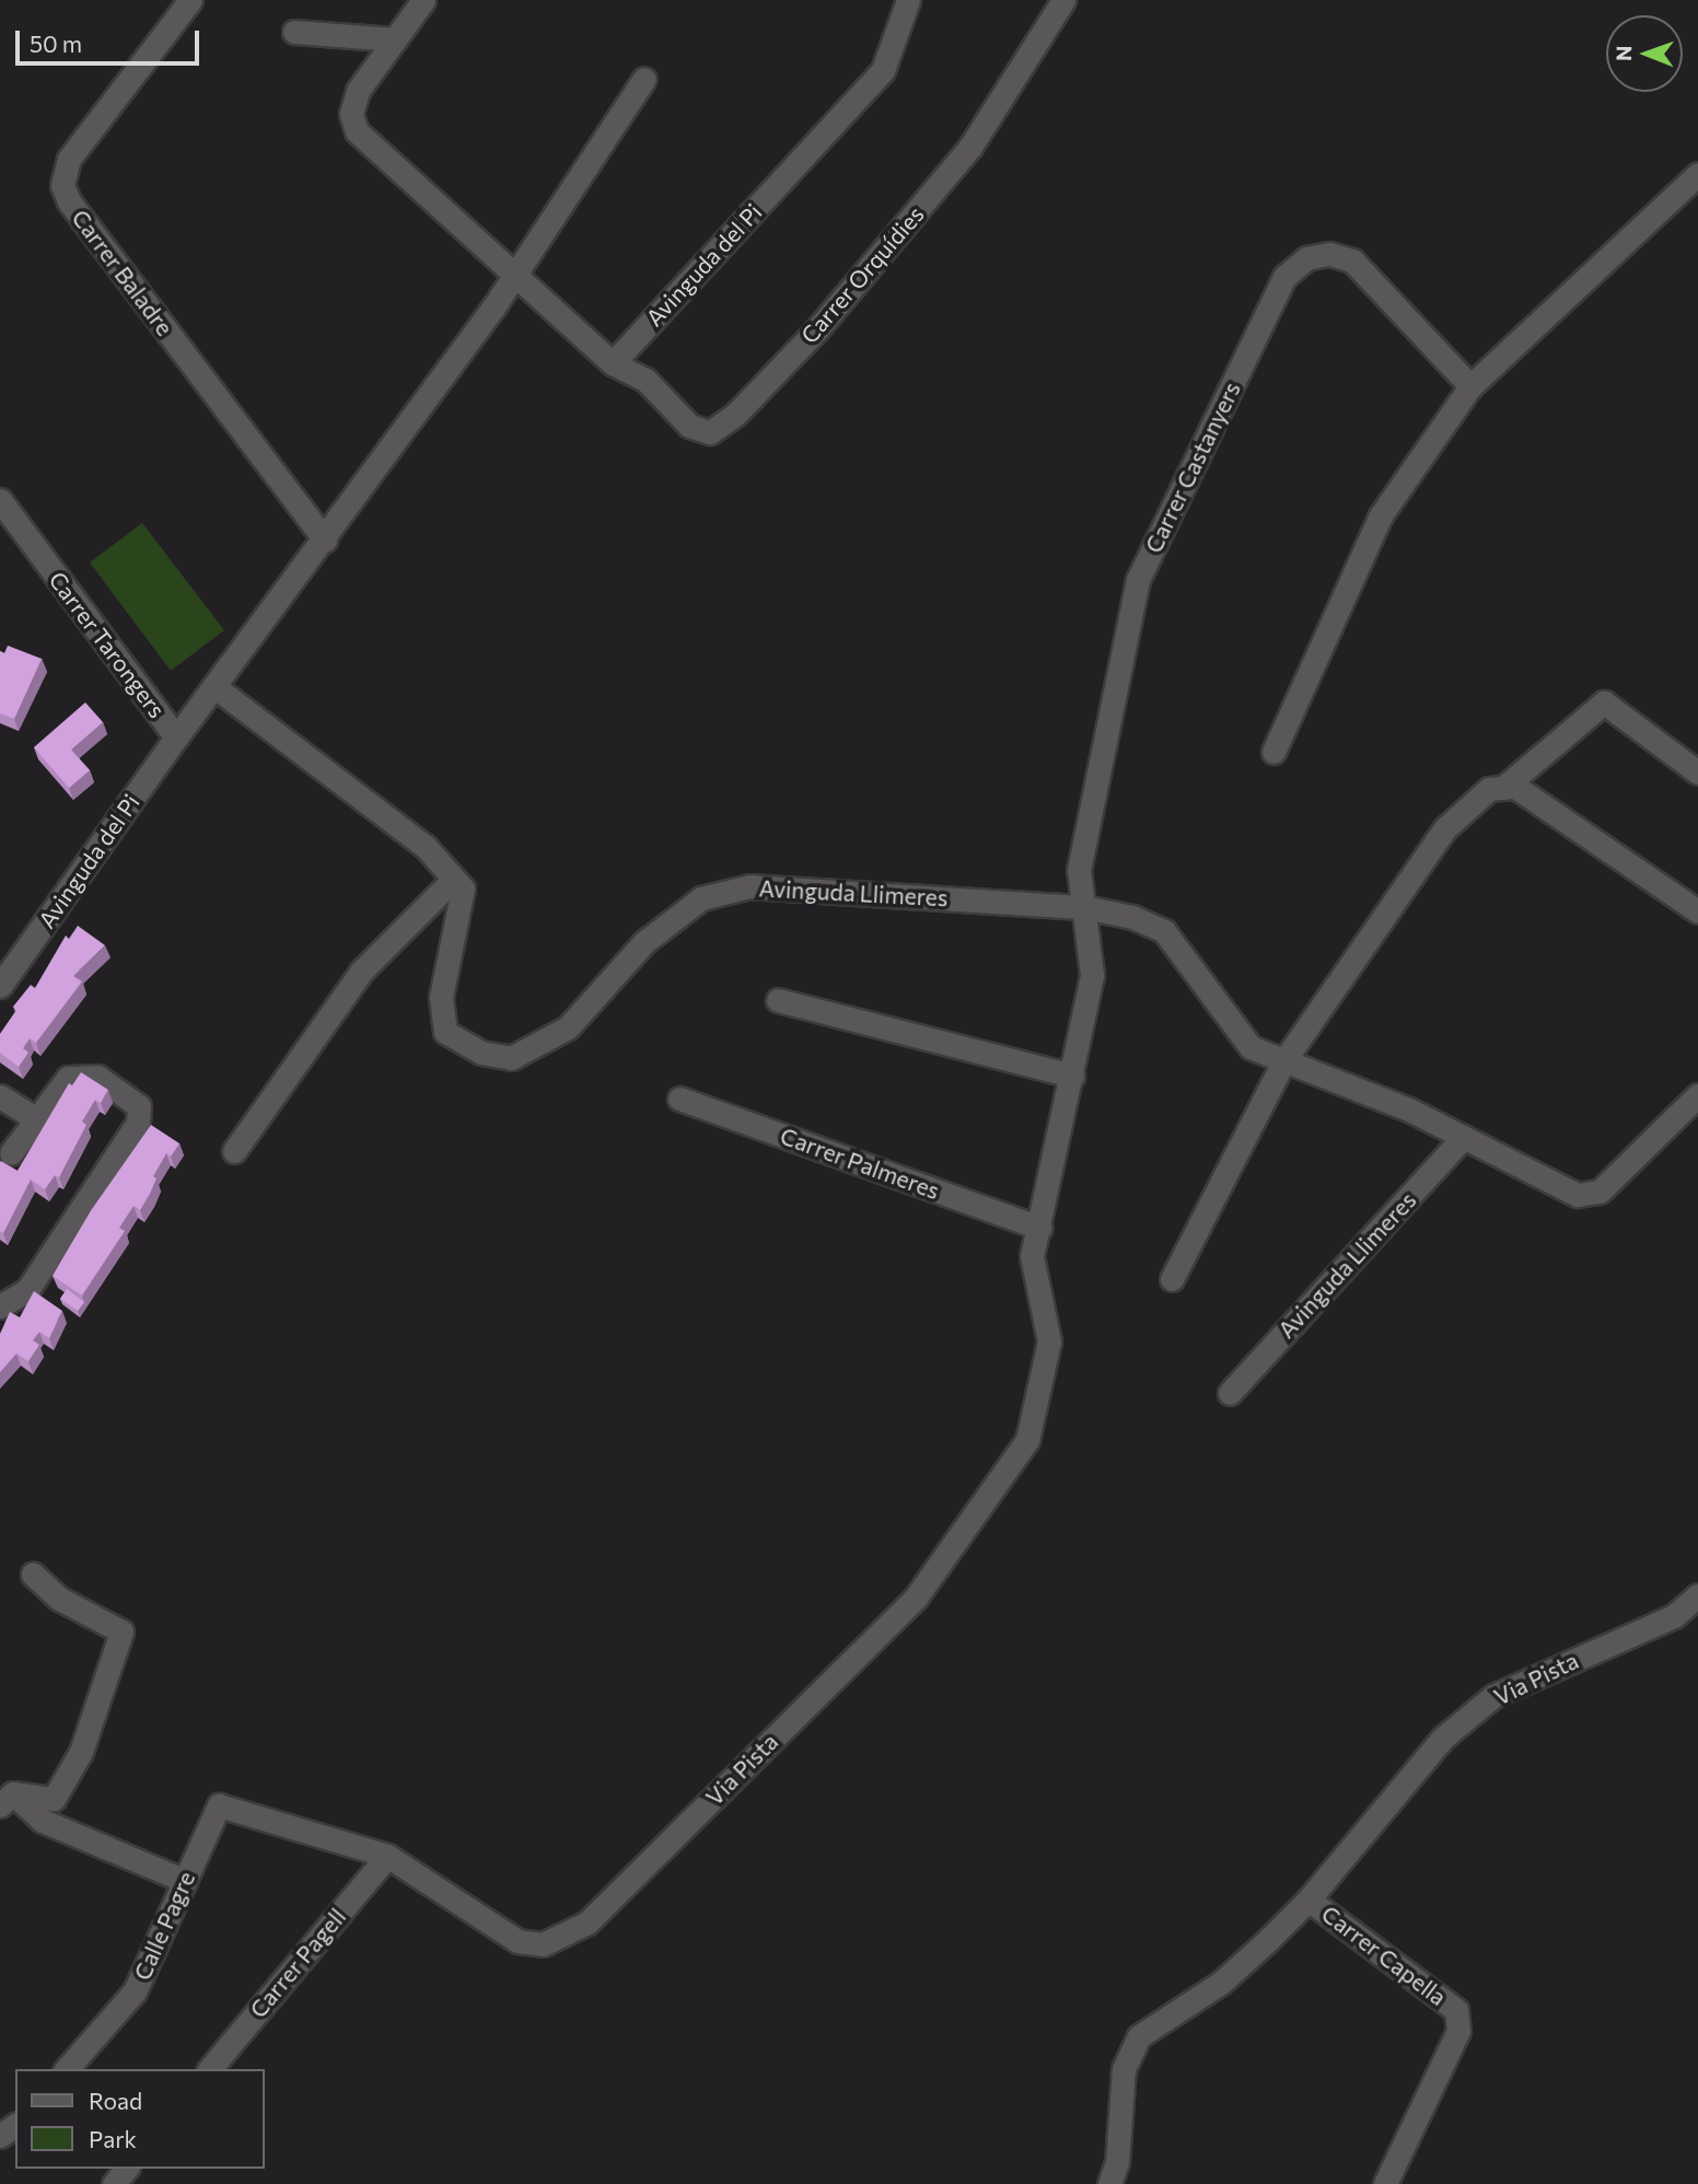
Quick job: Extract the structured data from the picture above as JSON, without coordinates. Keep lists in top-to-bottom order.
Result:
{
  "streets": {
    "street": [
      "Avinguda del Pi",
      "Carrer Baladre",
      "Carrer Orquídies",
      "Carrer Castanyers",
      "Carrer Tarongers",
      "Avinguda Llimeres",
      "Carrer Palmeres",
      "Via Pista",
      "Calle Pagre",
      "Carrer Capella",
      "Carrer Pagell"
    ]
  },
  "crossings": [
    ["Avinguda del Pi", "Carrer Orquídies"],
    ["Avinguda del Pi", "Carrer Tarongers"],
    ["Carrer Castanyers", "Avinguda Llimeres"],
    ["Carrer Palmeres", "Via Pista"],
    ["Via Pista", "Calle Pagre"],
    ["Via Pista", "Carrer Capella"],
    ["Via Pista", "Carrer Pagell"]
  ],
  "legend": ["Road", "Park"],
  "scale_bar": "50 m",
  "north": "left"
}
